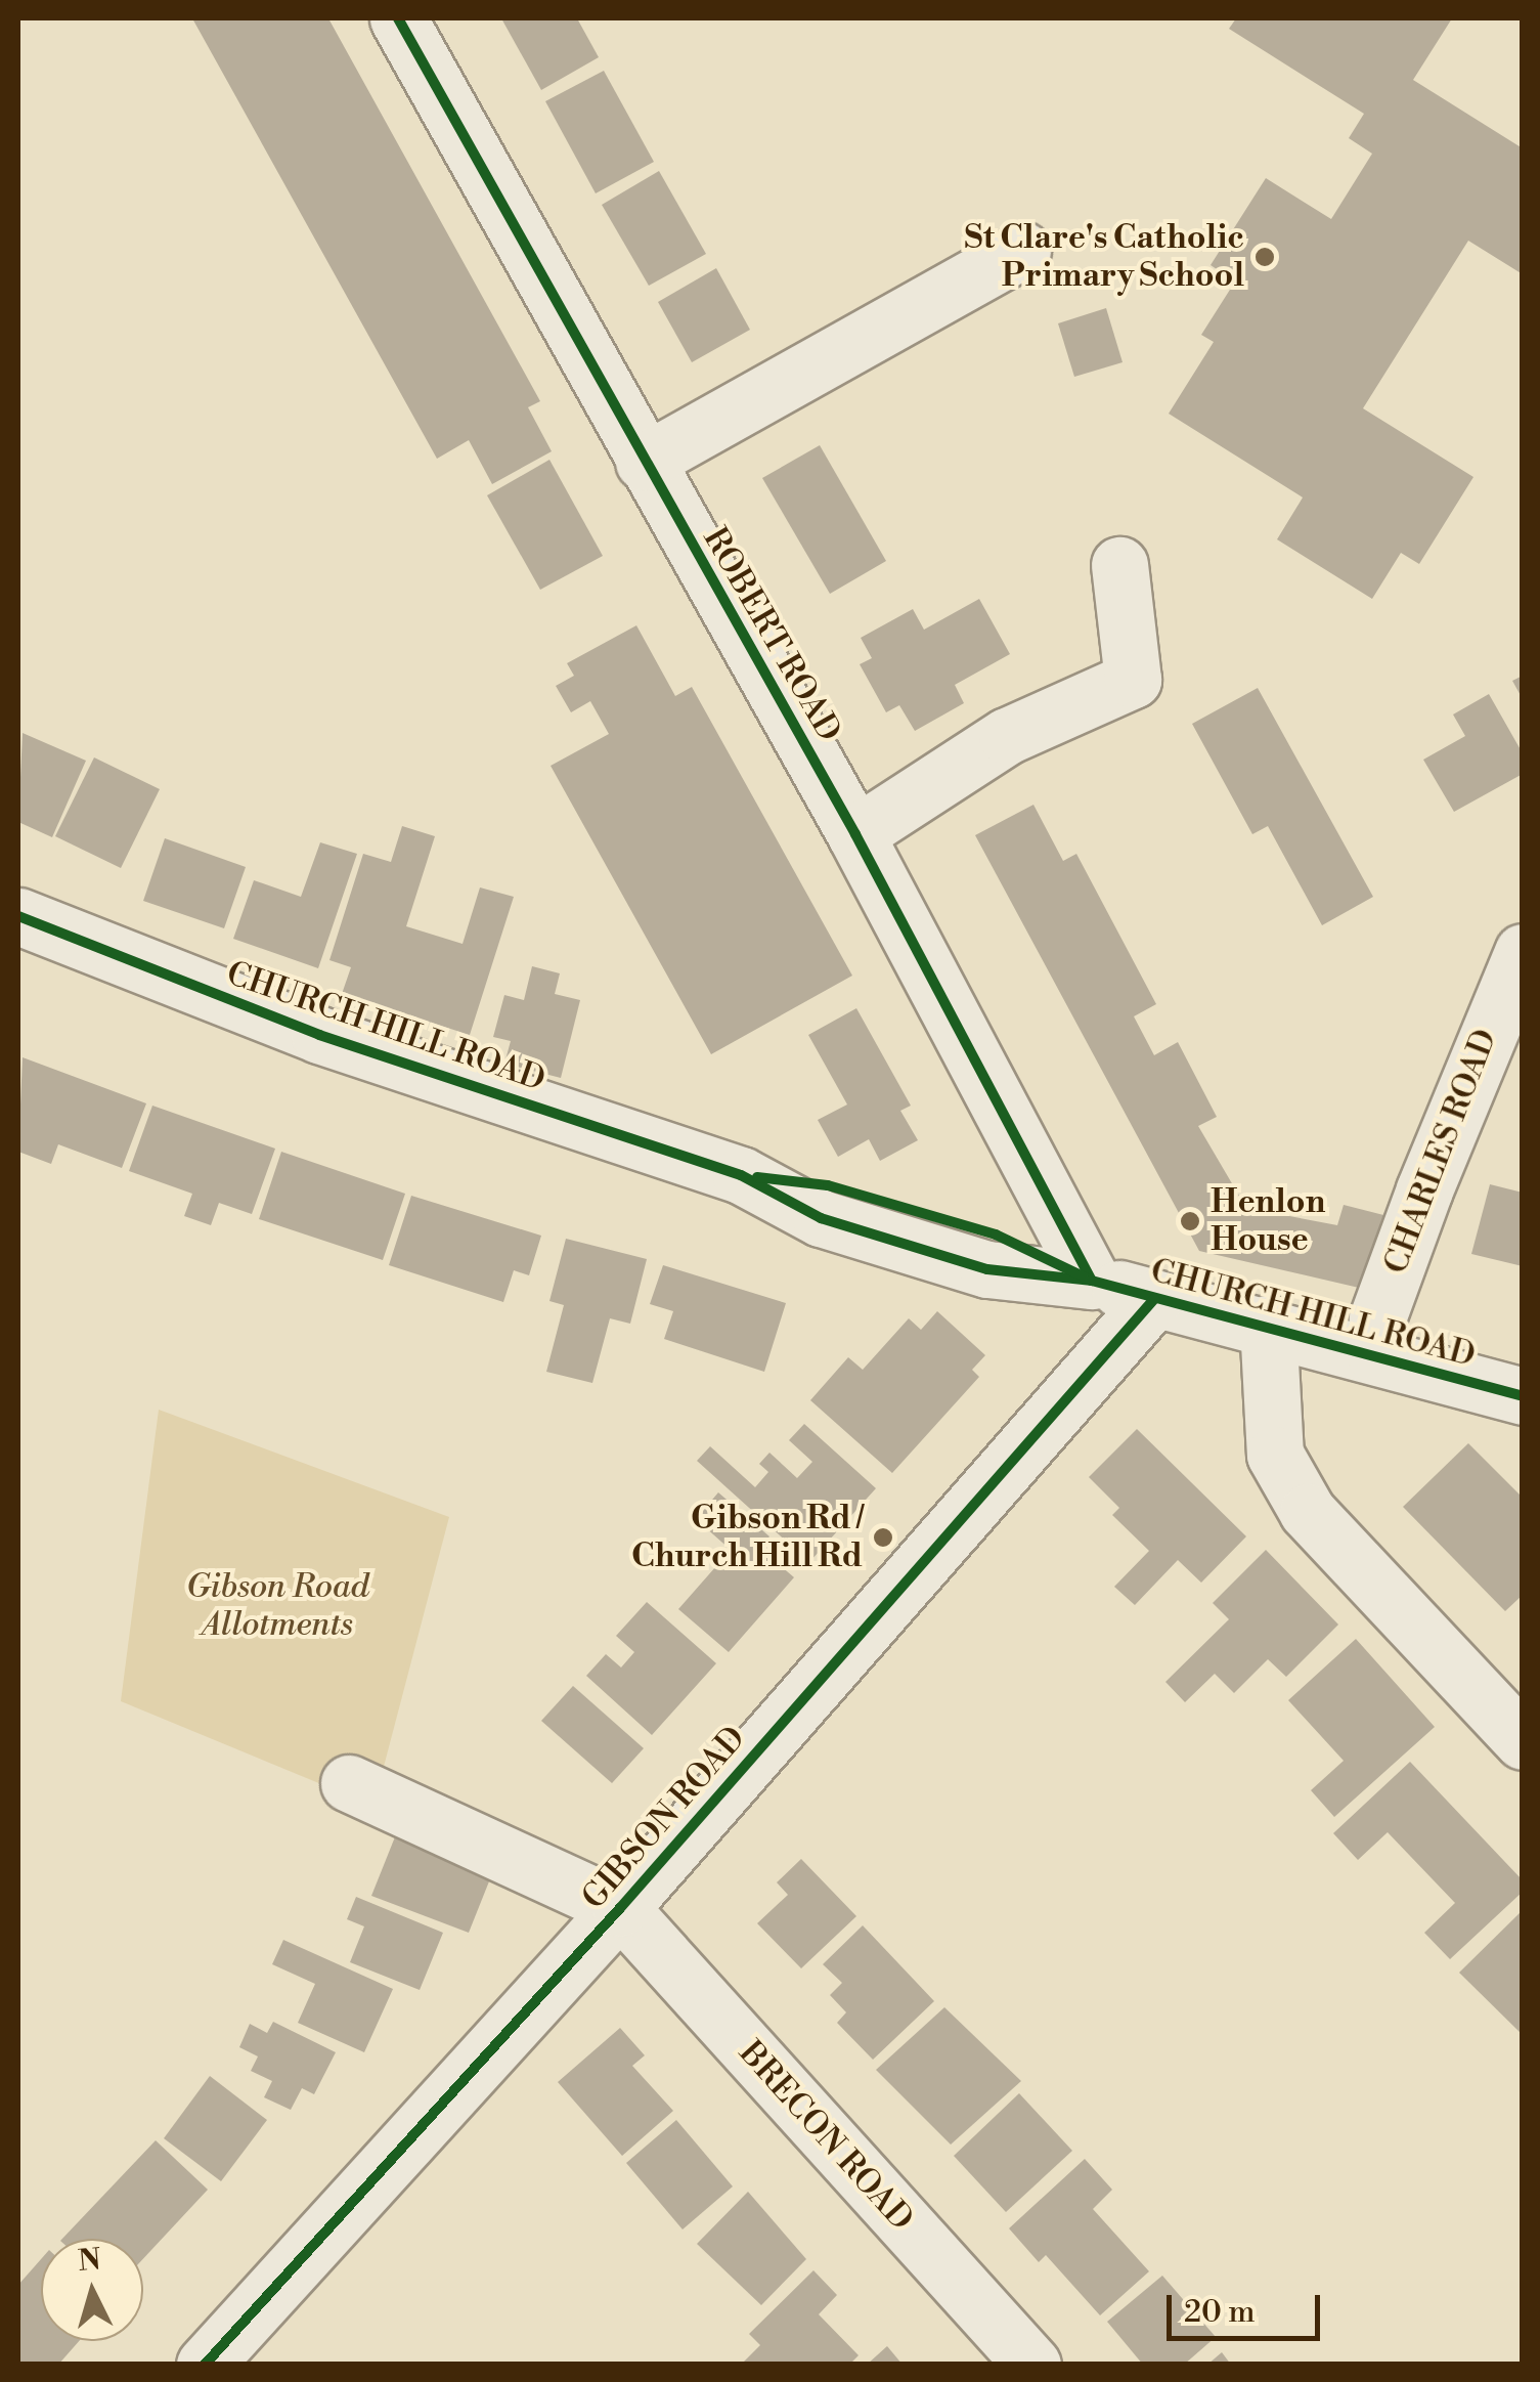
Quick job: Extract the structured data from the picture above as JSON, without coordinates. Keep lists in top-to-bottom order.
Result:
{
  "streets": {
    "street": [
      "ROBERT ROAD",
      "CHURCH HILL ROAD",
      "CHARLES ROAD",
      "GIBSON ROAD",
      "BRECON ROAD"
    ]
  },
  "crossings": [
    ["ROBERT ROAD", "CHURCH HILL ROAD"],
    ["CHURCH HILL ROAD", "CHARLES ROAD"],
    ["CHURCH HILL ROAD", "GIBSON ROAD"],
    ["GIBSON ROAD", "BRECON ROAD"]
  ],
  "parks": ["Gibson Road Allotments"],
  "places": ["St Clare's Catholic Primary School", "Henlon House", "Gibson Rd / Church Hill Rd"],
  "scale_bar": "20 m",
  "north": "top"
}
